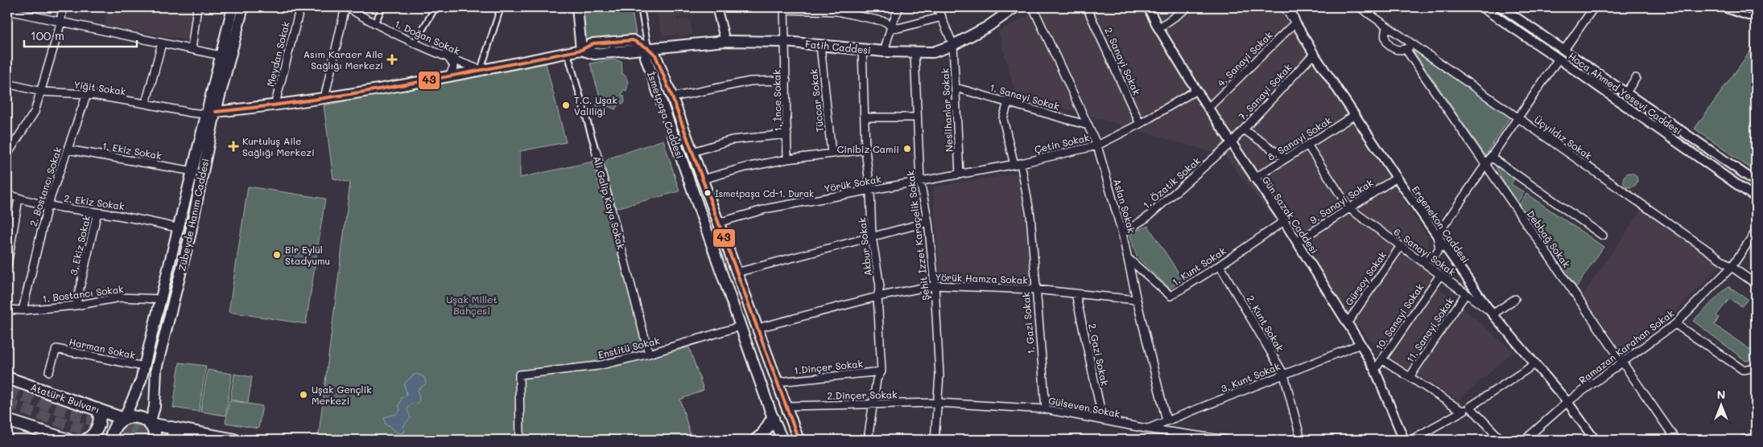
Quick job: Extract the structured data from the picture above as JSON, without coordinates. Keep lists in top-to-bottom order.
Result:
{
  "streets": {
    "highway": ["Atatürk Bulvarı"],
    "main road": ["Fatih Caddesi", "İsmetpaşa Caddesi", "Zübeyde Hanım Caddesi"],
    "street": [
      "1. Doğan Sokak",
      "Meydan Sokak",
      "4. Sanayi Sokak",
      "2. Sanayi Sokak",
      "Yiğit Sokak",
      "7. Sanayi Sokak",
      "Hoca Ahmed Yesevi Caddesi",
      "1. Sanayi Sokak",
      "1. İnce Sokak",
      "Tüccar Sokak",
      "Neslihanlar Sokak",
      "Üçyıldız Sokak",
      "8. Sanayi Sokak",
      "Çetin Sokak",
      "1. Ekiz Sokak",
      "1. Özatik Sokak",
      "Yörük Sokak",
      "2. Bostancı Sokak",
      "9. Sanayi Sokak",
      "2. Ekiz Sokak",
      "Ali Galip Kaya Sokak",
      "Aslan Sokak",
      "Gün Sazak Caddesi",
      "Ergenekon Caddesi",
      "Şehit İzzet Karaçelik Sokak",
      "Debbağ Sokak",
      "3. Ekiz Sokak",
      "Akbur Sokak",
      "6. Sanayi Sokak",
      "1. Kunt Sokak",
      "Yörük Hamza Sokak",
      "Gürsoy Sokak",
      "1. Bostancı Sokak",
      "10. Sanayi Sokak",
      "1. Gazi Sokak",
      "2. Kunt Sokak",
      "11. Sanayi Sokak",
      "Ramazan Karahan Sokak",
      "Enstitü Sokak",
      "Harman Sokak",
      "2. Gazi Sokak",
      "1.Dinçer Sokak",
      "3. Kunt Sokak",
      "2.Dinçer Sokak",
      "Gülseven Sokak"
    ]
  },
  "crossings": [
    ["Fatih Caddesi", "1. İnce Sokak"],
    ["Fatih Caddesi", "Tüccar Sokak"],
    ["Fatih Caddesi", "Neslihanlar Sokak"],
    ["Fatih Caddesi", "İsmetpaşa Caddesi"],
    ["Fatih Caddesi", "Şehit İzzet Karaçelik Sokak"],
    ["Fatih Caddesi", "Akbur Sokak"],
    ["4. Sanayi Sokak", "Gün Sazak Caddesi"],
    ["4. Sanayi Sokak", "Ergenekon Caddesi"],
    ["2. Sanayi Sokak", "Çetin Sokak"],
    ["Yiğit Sokak", "2. Bostancı Sokak"],
    ["Yiğit Sokak", "Zübeyde Hanım Caddesi"],
    ["7. Sanayi Sokak", "1. Özatik Sokak"],
    ["7. Sanayi Sokak", "Gün Sazak Caddesi"],
    ["7. Sanayi Sokak", "Ergenekon Caddesi"],
    ["1. Sanayi Sokak", "Neslihanlar Sokak"],
    ["1. Sanayi Sokak", "Aslan Sokak"],
    ["1. Sanayi Sokak", "1. Gazi Sokak"],
    ["Neslihanlar Sokak", "Çetin Sokak"],
    ["İsmetpaşa Caddesi", "Yörük Sokak"],
    ["İsmetpaşa Caddesi", "Yörük Hamza Sokak"],
    ["İsmetpaşa Caddesi", "Enstitü Sokak"],
    ["İsmetpaşa Caddesi", "1.Dinçer Sokak"],
    ["İsmetpaşa Caddesi", "2.Dinçer Sokak"],
    ["Üçyıldız Sokak", "Ramazan Karahan Sokak"],
    ["8. Sanayi Sokak", "Gün Sazak Caddesi"],
    ["8. Sanayi Sokak", "Ergenekon Caddesi"],
    ["Çetin Sokak", "Yörük Sokak"],
    ["Çetin Sokak", "Aslan Sokak"],
    ["Çetin Sokak", "Gün Sazak Caddesi"],
    ["Çetin Sokak", "Şehit İzzet Karaçelik Sokak"],
    ["Çetin Sokak", "1. Gazi Sokak"],
    ["1. Ekiz Sokak", "2. Bostancı Sokak"],
    ["1. Ekiz Sokak", "Zübeyde Hanım Caddesi"],
    ["1. Özatik Sokak", "Aslan Sokak"],
    ["1. Özatik Sokak", "Gün Sazak Caddesi"],
    ["Yörük Sokak", "Şehit İzzet Karaçelik Sokak"],
    ["Yörük Sokak", "Akbur Sokak"],
    ["2. Bostancı Sokak", "2. Ekiz Sokak"],
    ["2. Bostancı Sokak", "1. Bostancı Sokak"],
    ["9. Sanayi Sokak", "Gün Sazak Caddesi"],
    ["9. Sanayi Sokak", "Ergenekon Caddesi"],
    ["9. Sanayi Sokak", "6. Sanayi Sokak"],
    ["2. Ekiz Sokak", "Zübeyde Hanım Caddesi"],
    ["2. Ekiz Sokak", "3. Ekiz Sokak"],
    ["Ali Galip Kaya Sokak", "Enstitü Sokak"],
    ["Aslan Sokak", "1. Kunt Sokak"],
    ["Aslan Sokak", "Yörük Hamza Sokak"],
    ["Aslan Sokak", "3. Kunt Sokak"],
    ["Zübeyde Hanım Caddesi", "1. Bostancı Sokak"],
    ["Zübeyde Hanım Caddesi", "Harman Sokak"],
    ["Zübeyde Hanım Caddesi", "Atatürk Bulvarı"],
    ["Gün Sazak Caddesi", "1. Kunt Sokak"],
    ["Gün Sazak Caddesi", "Gürsoy Sokak"],
    ["Gün Sazak Caddesi", "10. Sanayi Sokak"],
    ["Gün Sazak Caddesi", "3. Kunt Sokak"],
    ["Ergenekon Caddesi", "6. Sanayi Sokak"],
    ["Ergenekon Caddesi", "Ramazan Karahan Sokak"],
    ["Şehit İzzet Karaçelik Sokak", "Yörük Hamza Sokak"],
    ["Şehit İzzet Karaçelik Sokak", "2.Dinçer Sokak"],
    ["Şehit İzzet Karaçelik Sokak", "Gülseven Sokak"],
    ["Debbağ Sokak", "Ramazan Karahan Sokak"],
    ["3. Ekiz Sokak", "1. Bostancı Sokak"],
    ["Akbur Sokak", "Yörük Hamza Sokak"],
    ["Akbur Sokak", "1.Dinçer Sokak"],
    ["Akbur Sokak", "2.Dinçer Sokak"],
    ["6. Sanayi Sokak", "Gürsoy Sokak"],
    ["6. Sanayi Sokak", "10. Sanayi Sokak"],
    ["6. Sanayi Sokak", "11. Sanayi Sokak"],
    ["1. Kunt Sokak", "2. Kunt Sokak"],
    ["Yörük Hamza Sokak", "1. Gazi Sokak"],
    ["Yörük Hamza Sokak", "2. Gazi Sokak"],
    ["1. Gazi Sokak", "Gülseven Sokak"],
    ["2. Kunt Sokak", "3. Kunt Sokak"],
    ["2. Gazi Sokak", "Gülseven Sokak"],
    ["3. Kunt Sokak", "Gülseven Sokak"],
    ["2.Dinçer Sokak", "Gülseven Sokak"]
  ],
  "parks": ["Uşak Millet Bahçesi"],
  "places": {
    "health": ["Asım Karaer Aile Sağlığı Merkezi", "Kurtuluş Aile Sağlığı Merkezi"],
    "other": [
      "T.C. Uşak Valiliği",
      "Cinibiz Camii",
      "İsmetpaşa Cd-1. Durak",
      "Bir Eylül Stadyumu",
      "Uşak Gençlik Merkezi"
    ]
  },
  "lines": ["transit line 43"],
  "scale_bar": "100 m",
  "north": "top"
}
